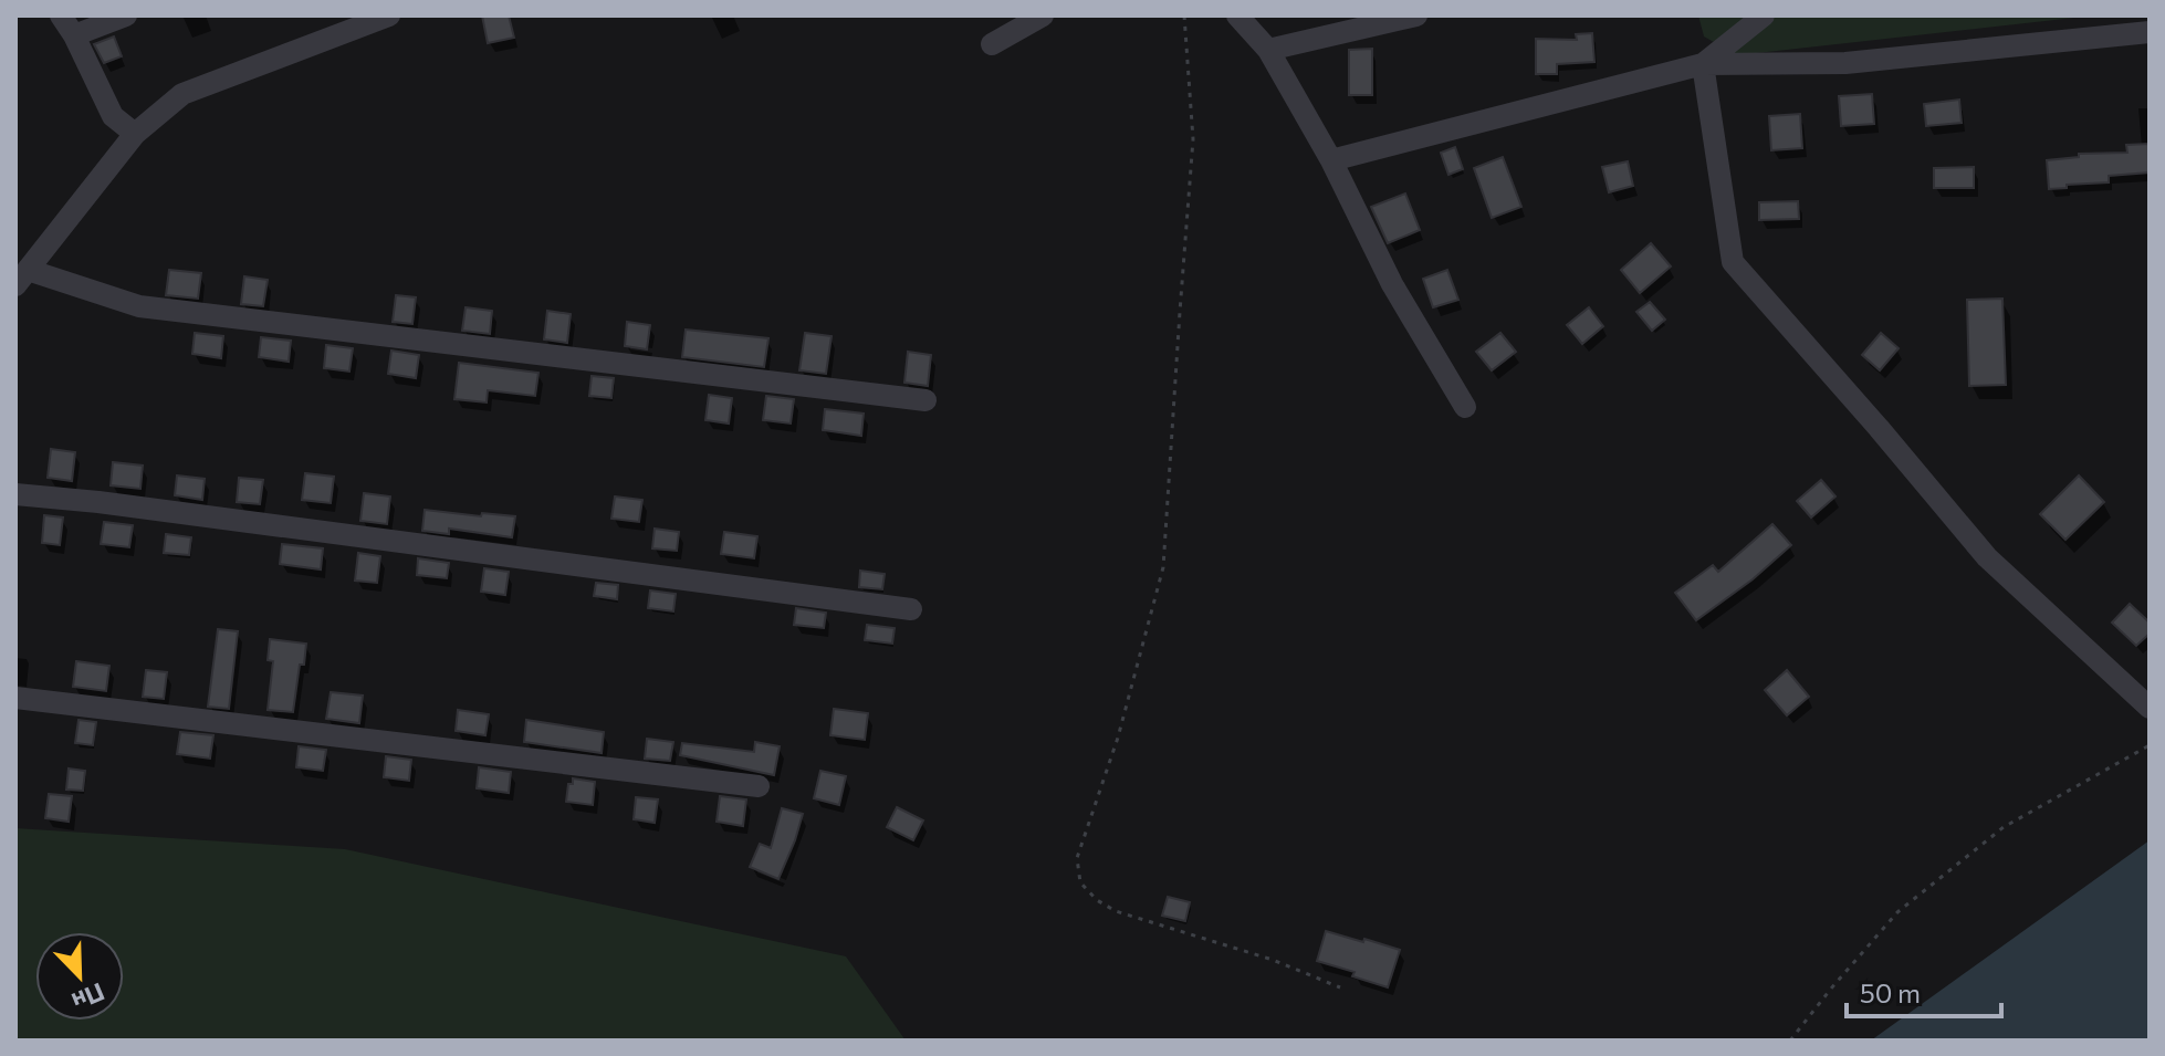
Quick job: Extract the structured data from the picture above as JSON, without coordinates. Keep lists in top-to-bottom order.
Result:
{
  "scale_bar": "50 m",
  "north": "bottom right"
}
